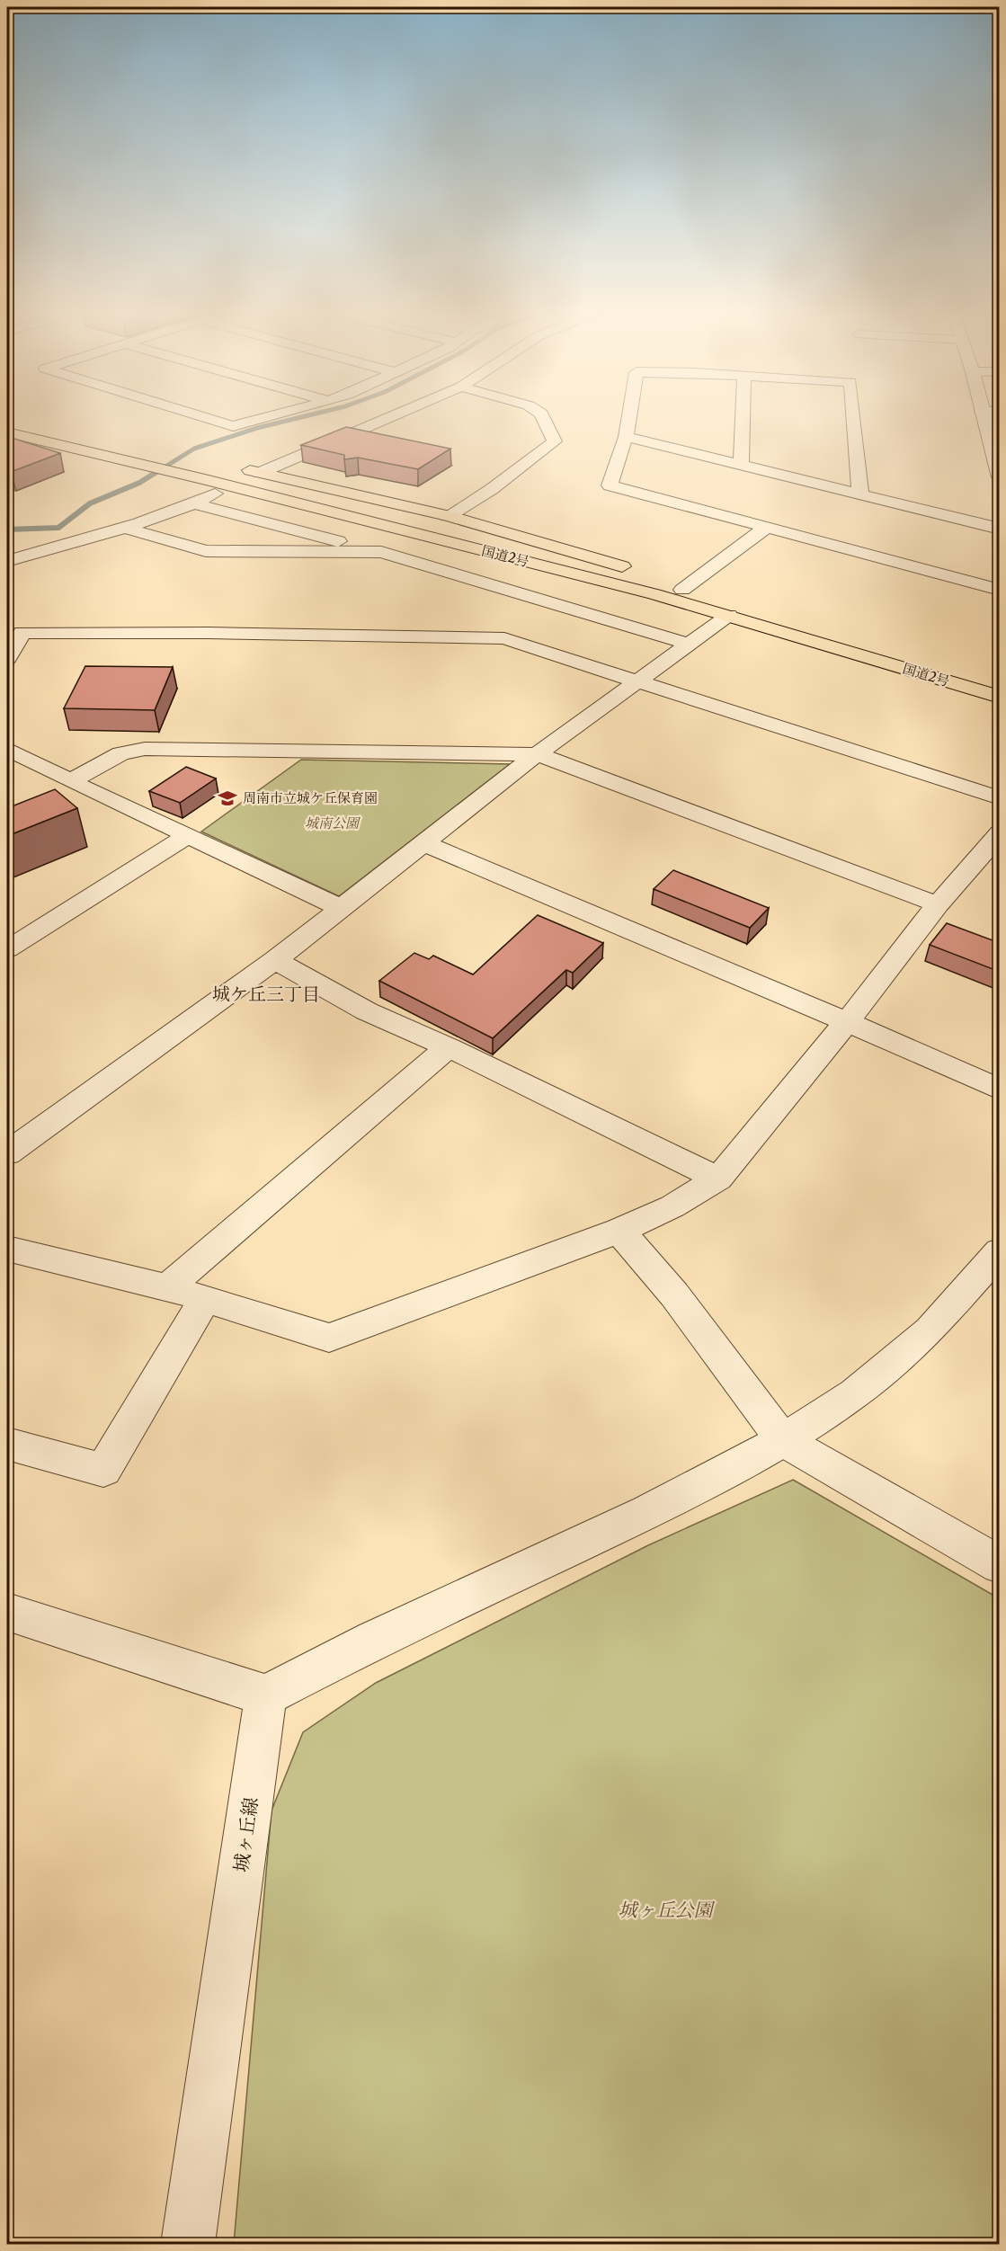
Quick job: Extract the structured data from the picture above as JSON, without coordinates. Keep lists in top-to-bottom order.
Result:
{
  "streets": {
    "highway": ["国道2号"],
    "street": ["城ヶ丘線"]
  },
  "districts": ["城ケ丘三丁目"],
  "parks": ["城南公園", "城ヶ丘公園"],
  "places": {
    "school or university": ["周南市立城ケ丘保育園"]
  }
}
